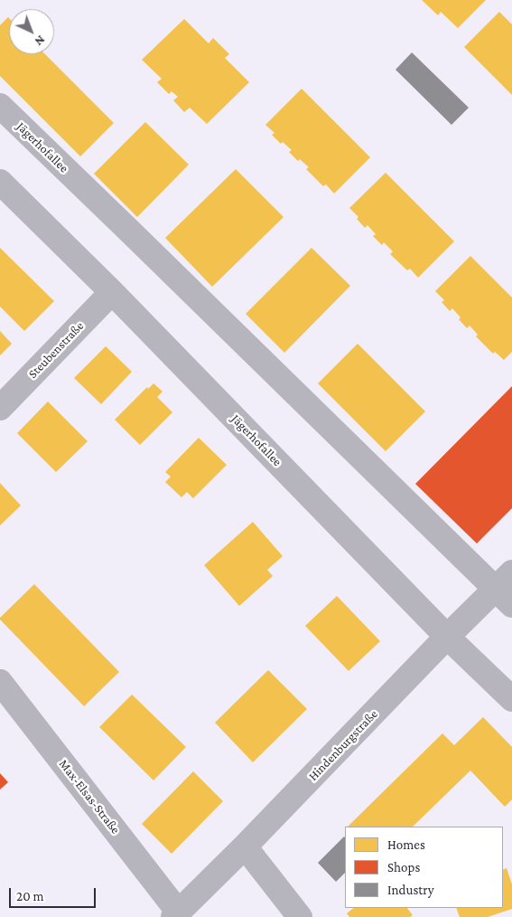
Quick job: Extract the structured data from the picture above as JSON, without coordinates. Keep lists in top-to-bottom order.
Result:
{
  "streets": {
    "street": [
      "Jägerhofallee",
      "Steubenstraße",
      "Hindenburgstraße",
      "Max-Elsas-Straße"
    ]
  },
  "crossings": [
    ["Jägerhofallee", "Steubenstraße"],
    ["Jägerhofallee", "Hindenburgstraße"],
    ["Hindenburgstraße", "Max-Elsas-Straße"]
  ],
  "legend": ["Homes", "Shops", "Industry"],
  "scale_bar": "20 m",
  "north": "bottom right"
}
